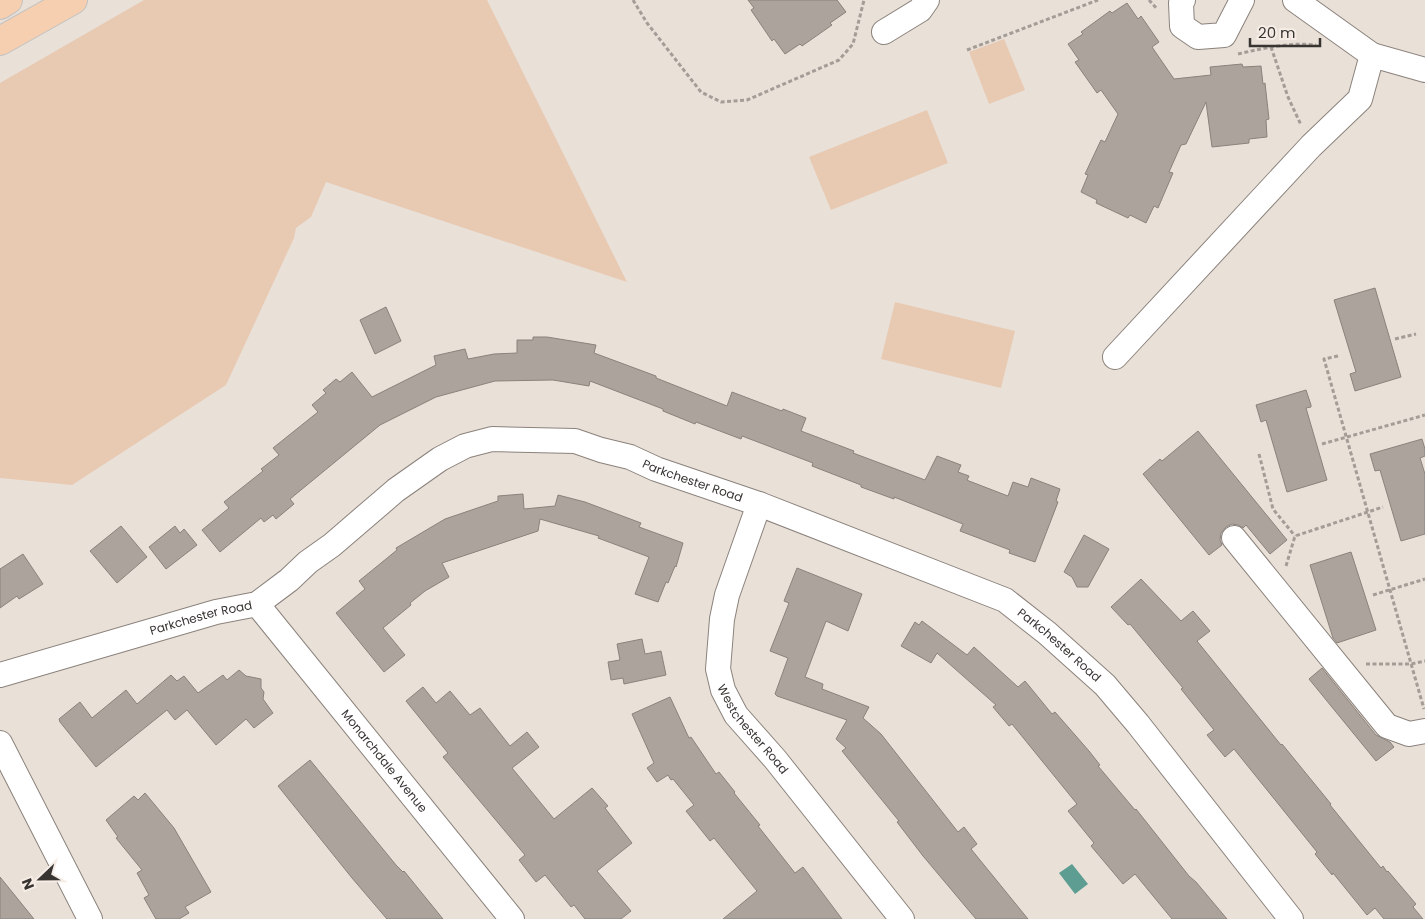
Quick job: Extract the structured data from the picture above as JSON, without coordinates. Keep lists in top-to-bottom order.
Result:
{
  "streets": {
    "street": ["Parkchester Road", "Westchester Road", "Monarchdale Avenue"]
  },
  "crossings": [
    ["Parkchester Road", "Westchester Road"],
    ["Parkchester Road", "Monarchdale Avenue"]
  ],
  "scale_bar": "20 m",
  "north": "left"
}
